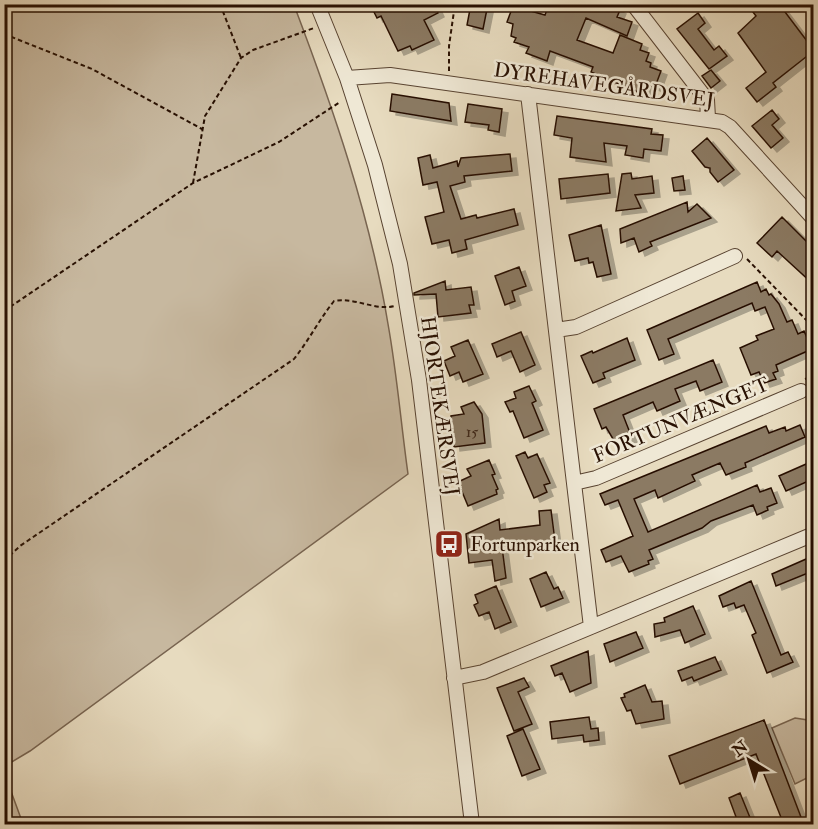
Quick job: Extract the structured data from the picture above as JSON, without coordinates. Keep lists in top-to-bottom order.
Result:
{
  "streets": {
    "street": ["DYREHAVEGÅRDSVEJ", "HJORTEKÆRSVEJ", "FORTUNVÆNGET"]
  },
  "crossings": [
    ["DYREHAVEGÅRDSVEJ", "HJORTEKÆRSVEJ"],
    ["DYREHAVEGÅRDSVEJ", "FORTUNVÆNGET"]
  ],
  "places": {
    "bus stop": ["Fortunparken"]
  },
  "house_numbers": ["15"],
  "north": "top left"
}
